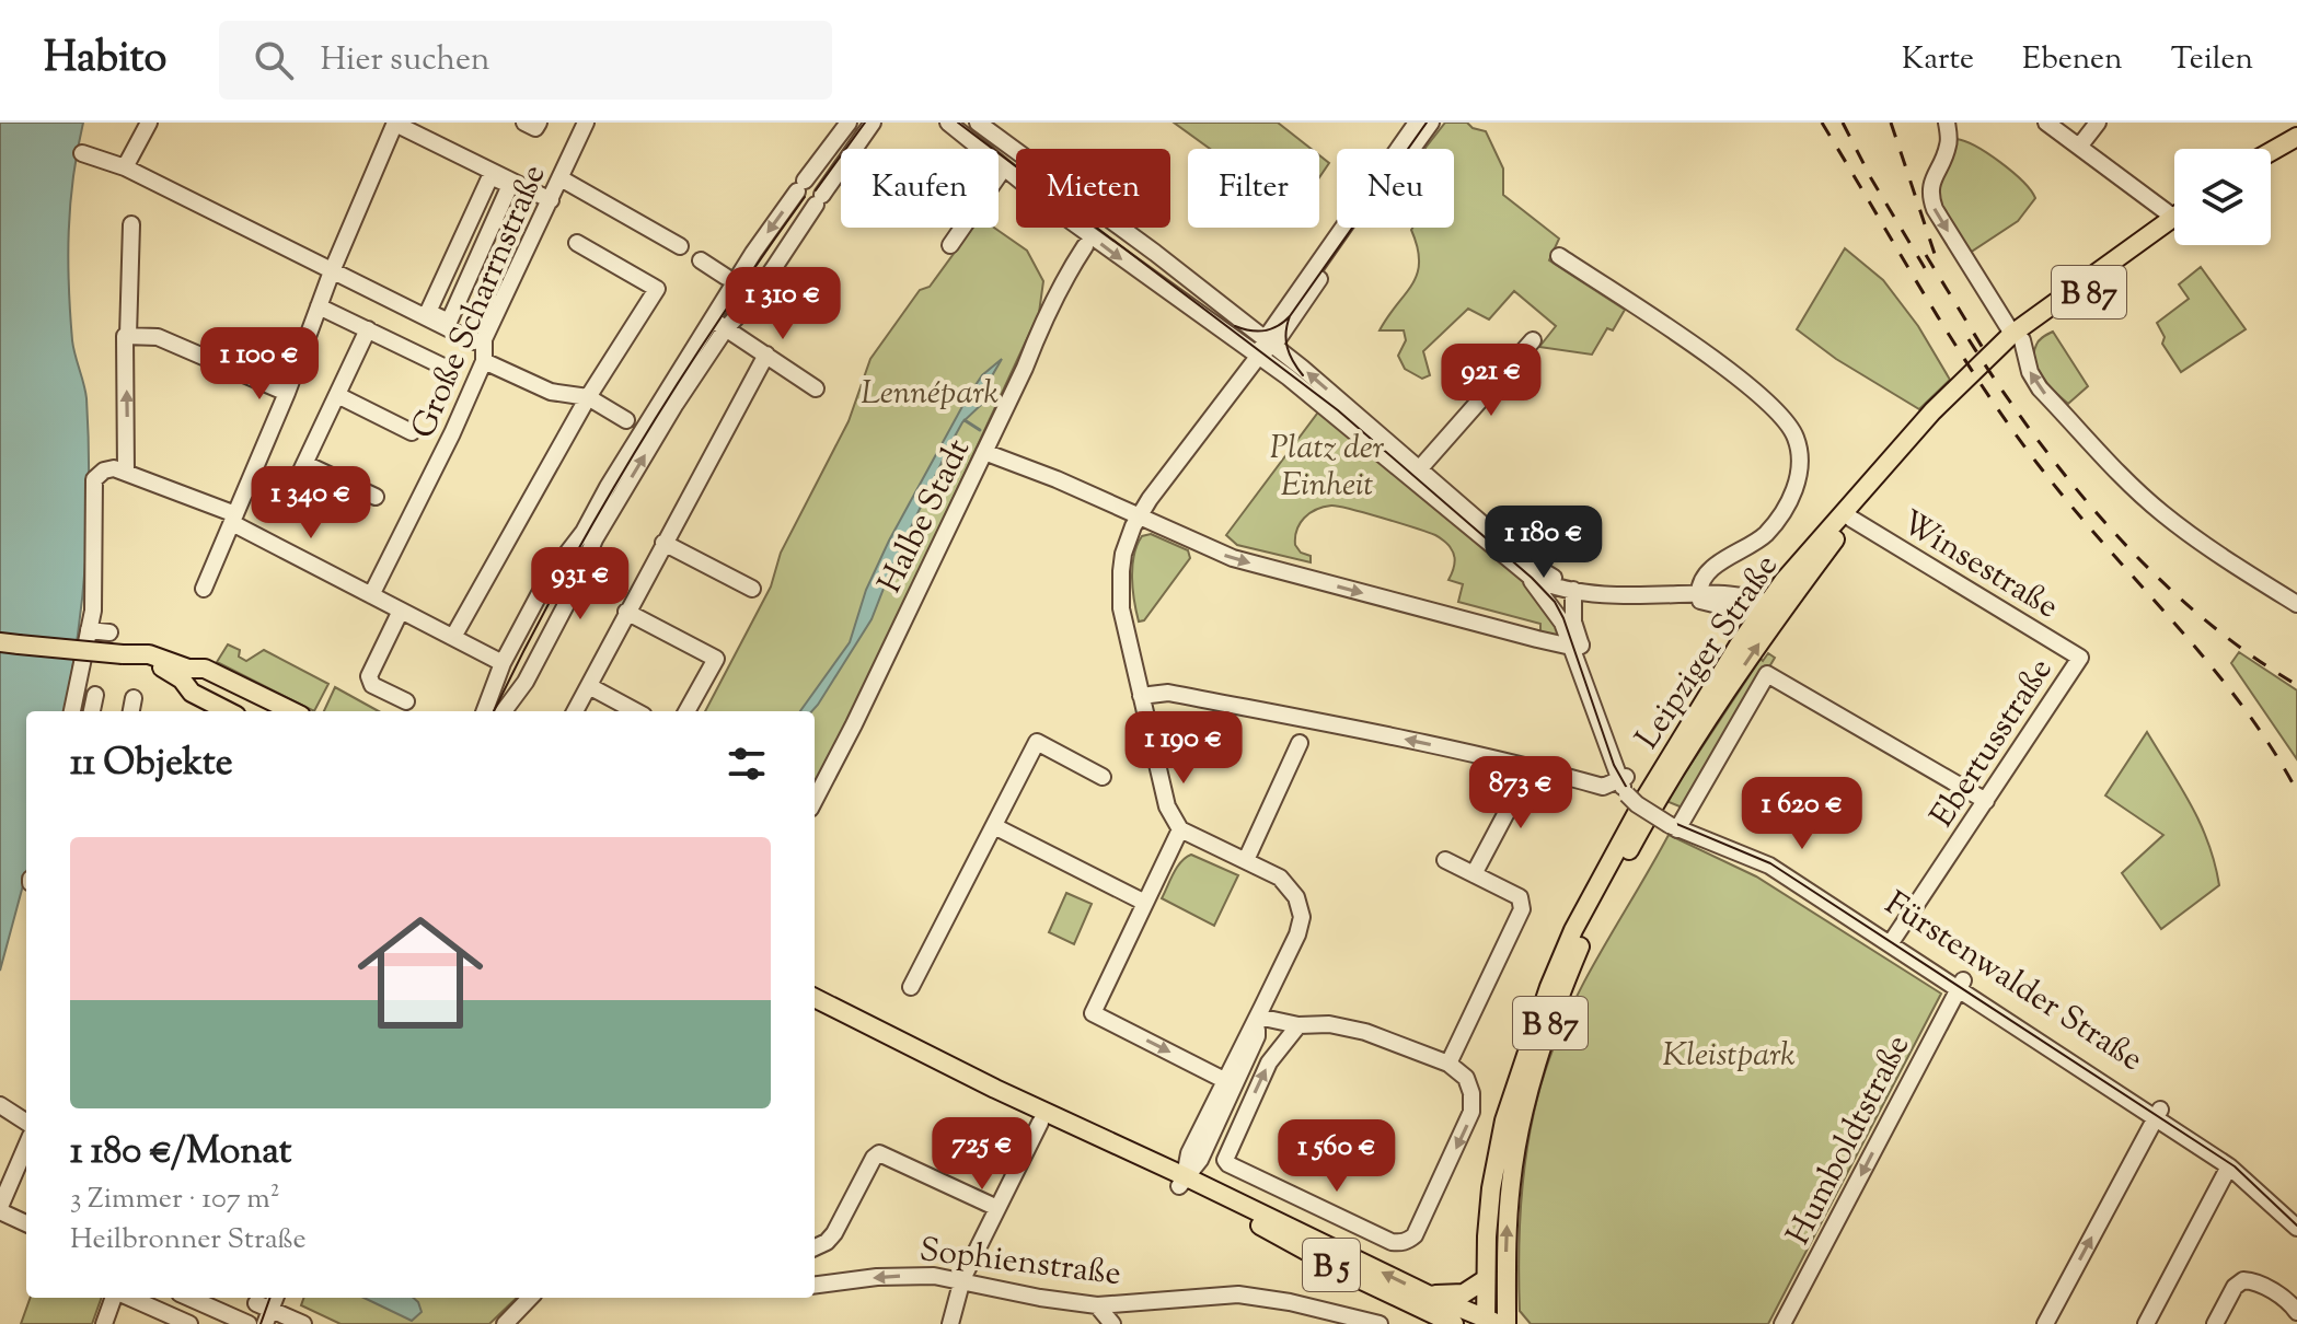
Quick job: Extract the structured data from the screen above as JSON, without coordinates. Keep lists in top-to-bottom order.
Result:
{
  "streets": {
    "main road": ["B 87", "Leipziger Straße", "B 5"],
    "street": [
      "Große Scharrnstraße",
      "Halbe Stadt",
      "Winsestraße",
      "Ebertusstraße",
      "Fürstenwalder Straße",
      "Humboldtstraße",
      "Sophienstraße"
    ]
  },
  "crossings": [
    ["Winsestraße", "Leipziger Straße"],
    ["Winsestraße", "Ebertusstraße"],
    ["Leipziger Straße", "B 5"],
    ["Ebertusstraße", "Fürstenwalder Straße"],
    ["Fürstenwalder Straße", "Humboldtstraße"]
  ],
  "one_way": ["Humboldtstraße"],
  "parks": ["Lennépark", "Platz der Einheit", "Kleistpark"],
  "page": {
    "header": "Habito",
    "search": "Hier suchen",
    "nav": ["Karte", "Ebenen", "Teilen"],
    "chip": [
      "Kaufen",
      "Mieten",
      "Filter",
      "Neu"
    ],
    "price": [
      "1 310 €",
      "1 100 €",
      "921 €",
      "1 340 €",
      "1 180 €",
      "931 €",
      "1 190 €",
      "873 €",
      "1 620 €",
      "725 €",
      "1 560 €"
    ],
    "heading": "11 Objekte",
    "list": [
      {
        "name": "1 180 €/Monat",
        "note": "3 Zimmer · 107 m² · Heilbronner Straße"
      }
    ]
  }
}
